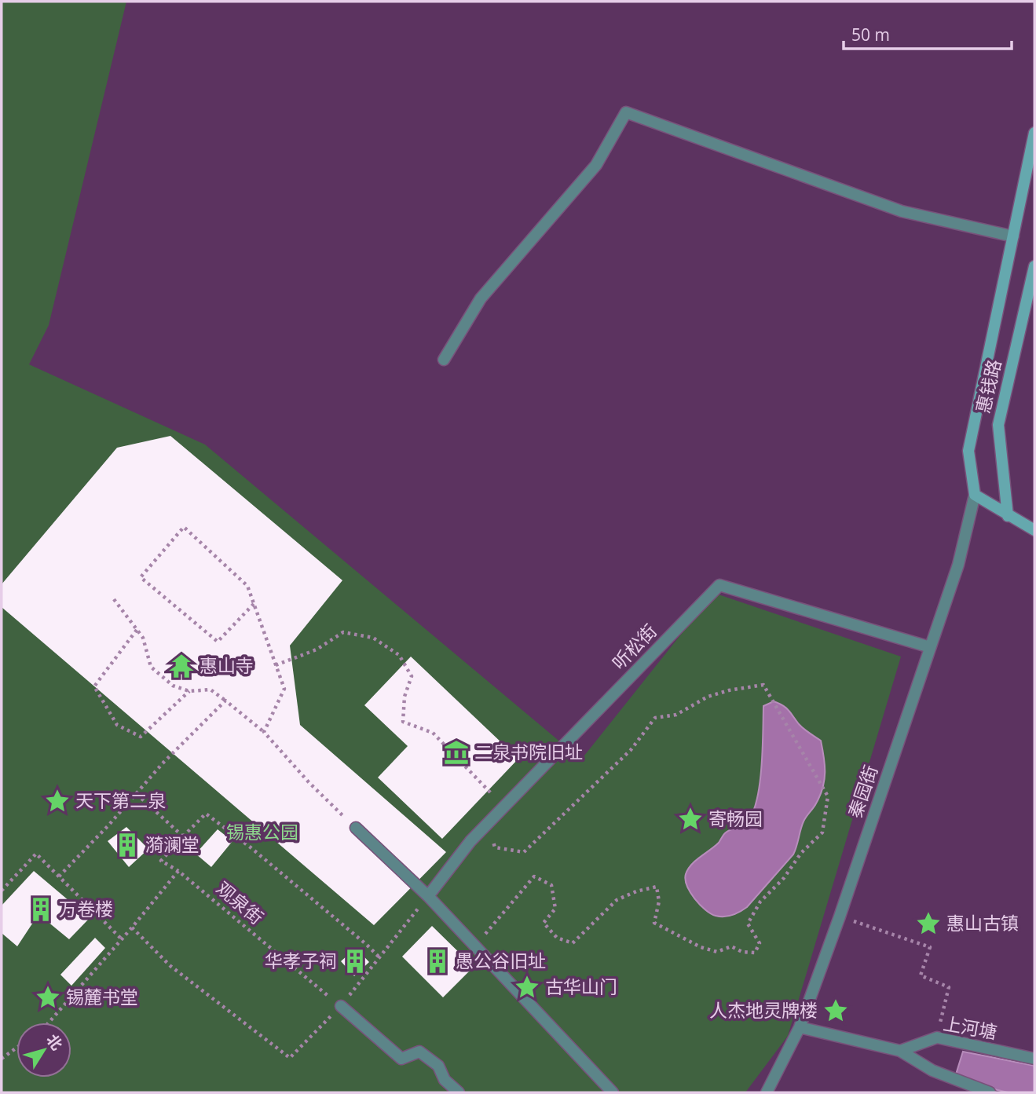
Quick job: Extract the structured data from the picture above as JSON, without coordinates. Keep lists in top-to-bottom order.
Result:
{
  "streets": {
    "main road": ["惠钱路"],
    "street": ["听松街", "秦园街", "上河塘"],
    "path": ["观泉街"]
  },
  "crossings": [
    ["听松街", "秦园街"]
  ],
  "parks": ["锡惠公园"],
  "places": {
    "temple": ["惠山寺"],
    "museum": ["二泉书院旧址"],
    "place": [
      "天下第二泉",
      "寄畅园",
      "惠山古镇",
      "古华山门",
      "锡麓书堂",
      "人杰地灵牌楼"
    ],
    "building": [
      "漪澜堂",
      "万卷楼",
      "华孝子祠",
      "愚公谷旧址"
    ]
  },
  "scale_bar": "50 m",
  "north": "top right"
}
